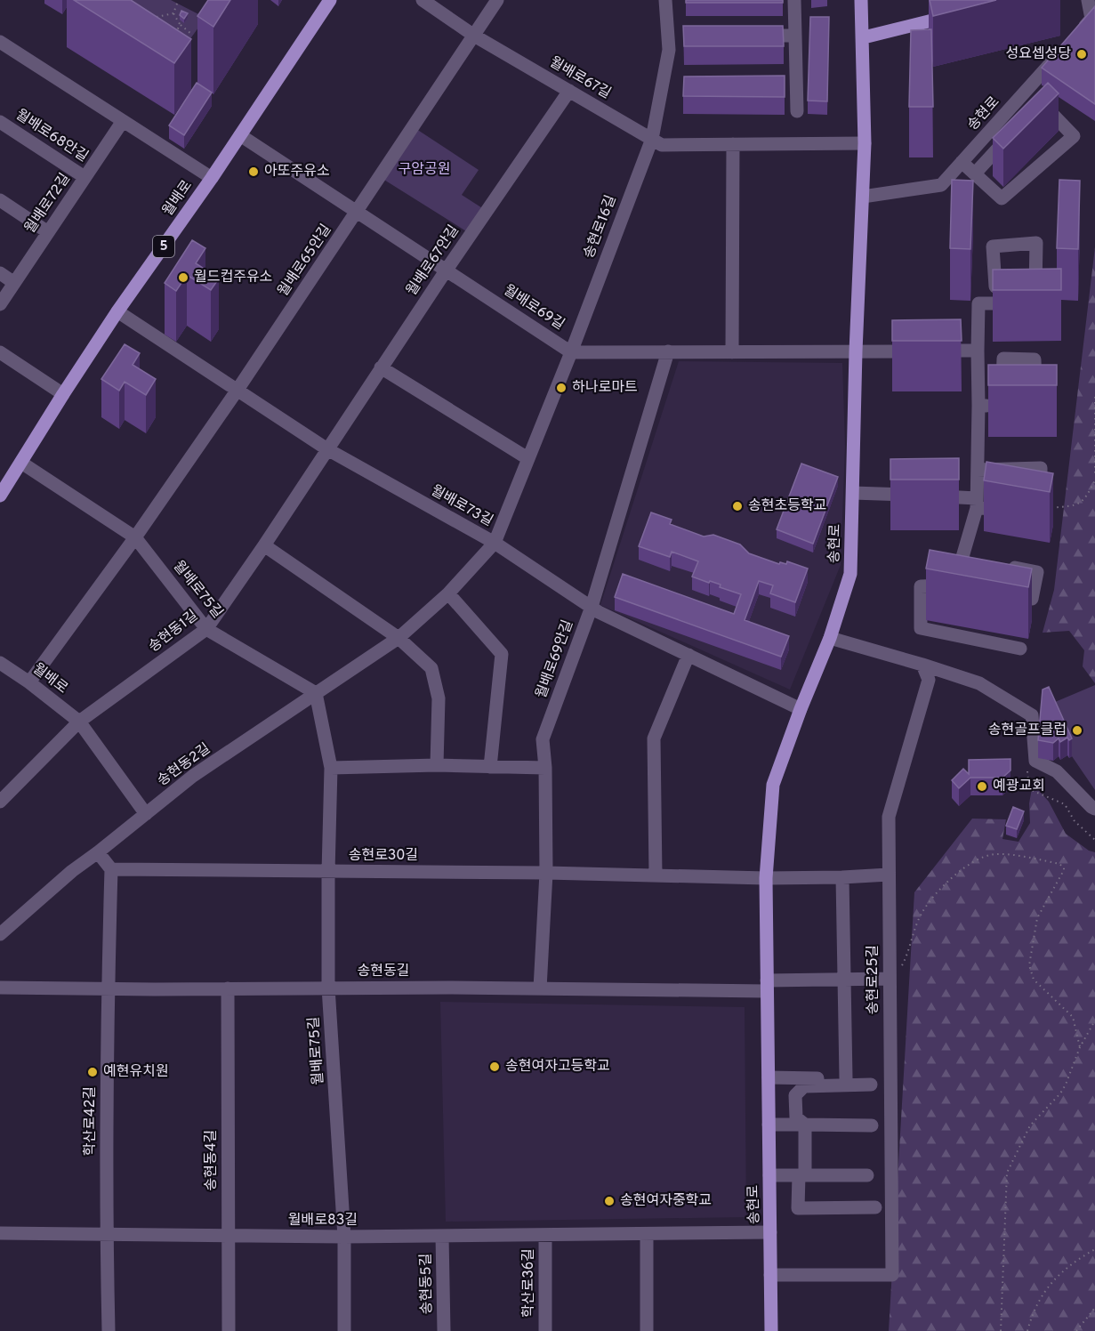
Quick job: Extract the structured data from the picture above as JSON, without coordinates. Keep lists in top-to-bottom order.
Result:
{
  "streets": {
    "main road": ["송현로", "월배로", "5"],
    "street": [
      "월배로67길",
      "월배로68안길",
      "월배로72길",
      "송현로16길",
      "월배로65안길",
      "월배로67안길",
      "월배로69길",
      "월배로73길",
      "월배로75길",
      "송현동1길",
      "월배로69안길",
      "송현동2길",
      "송현로30길",
      "송현동길",
      "송현로25길",
      "학산로42길",
      "송현동4길",
      "월배로83길",
      "학산로36길",
      "송현동5길"
    ]
  },
  "crossings": [
    ["월배로67길", "송현로"],
    ["월배로67길", "송현로16길"],
    ["월배로67길", "월배로65안길"],
    ["월배로67길", "월배로67안길"],
    ["송현로", "월배로73길"],
    ["송현로", "송현로30길"],
    ["송현로", "송현동길"],
    ["송현로", "송현로25길"],
    ["송현로", "월배로83길"],
    ["월배로68안길", "월배로72길"],
    ["월배로", "월배로69길"],
    ["월배로", "월배로73길"],
    ["월배로", "월배로75길"],
    ["월배로", "송현동1길"],
    ["송현로16길", "월배로69길"],
    ["송현로16길", "월배로73길"],
    ["송현로16길", "송현동2길"],
    ["월배로65안길", "월배로69길"],
    ["월배로65안길", "월배로73길"],
    ["월배로65안길", "월배로75길"],
    ["월배로67안길", "월배로69길"],
    ["월배로67안길", "월배로73길"],
    ["월배로67안길", "송현동1길"],
    ["월배로73길", "송현동1길"],
    ["월배로73길", "월배로69안길"],
    ["월배로73길", "송현동2길"],
    ["월배로75길", "송현동1길"],
    ["월배로75길", "송현동2길"],
    ["월배로75길", "송현로30길"],
    ["월배로75길", "송현동길"],
    ["월배로75길", "월배로83길"],
    ["월배로69안길", "송현로30길"],
    ["월배로69안길", "송현동길"],
    ["송현로30길", "학산로42길"],
    ["송현동길", "송현로25길"],
    ["송현동길", "학산로42길"],
    ["송현동길", "송현동4길"],
    ["학산로42길", "월배로83길"],
    ["송현동4길", "월배로83길"],
    ["월배로83길", "학산로36길"],
    ["월배로83길", "송현동5길"]
  ],
  "parks": ["구암공원"],
  "places": [
    "성요셉성당",
    "아또주유소",
    "월드컵주유소",
    "하나로마트",
    "송현초등학교",
    "송현골프클럽",
    "예광교회",
    "송현여자고등학교",
    "예현유치원",
    "송현여자중학교"
  ]
}
